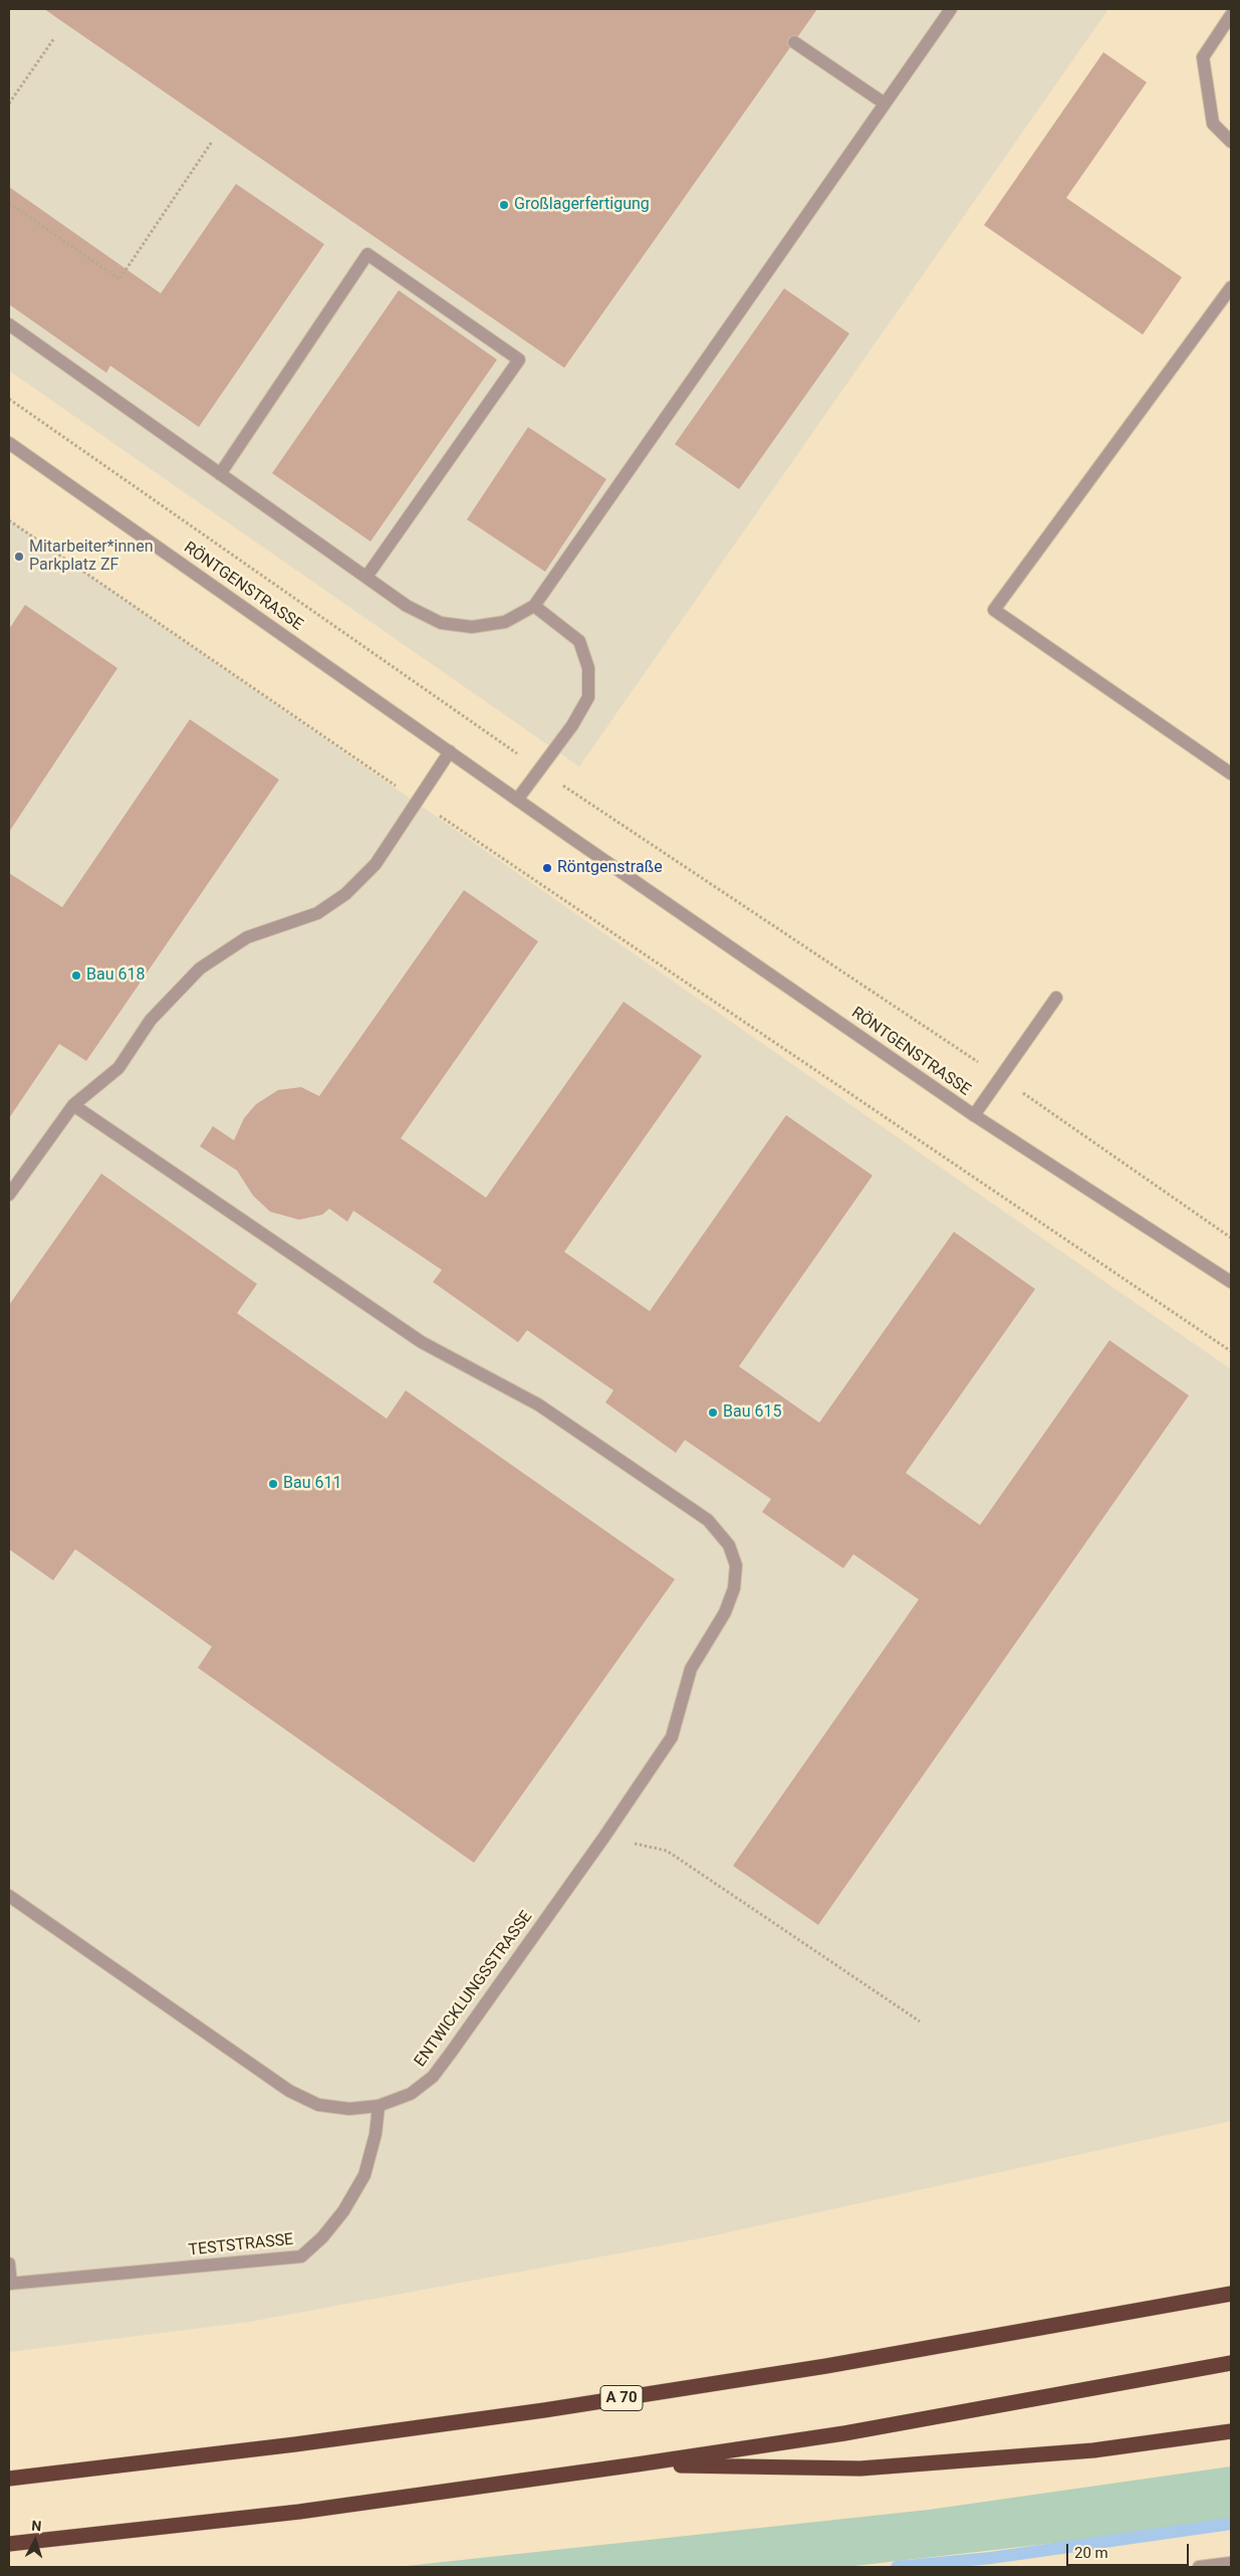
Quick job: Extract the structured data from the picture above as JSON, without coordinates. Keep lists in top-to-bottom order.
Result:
{
  "streets": {
    "highway": ["A 70"],
    "street": ["RÖNTGENSTRASSE", "ENTWICKLUNGSSTRASSE", "TESTSTRASSE"]
  },
  "crossings": [
    ["ENTWICKLUNGSSTRASSE", "TESTSTRASSE"]
  ],
  "places": [
    "Großlagerfertigung",
    "Mitarbeiter*innen Parkplatz ZF",
    "Röntgenstraße",
    "Bau 618",
    "Bau 615",
    "Bau 611"
  ],
  "scale_bar": "20 m",
  "north": "top"
}
